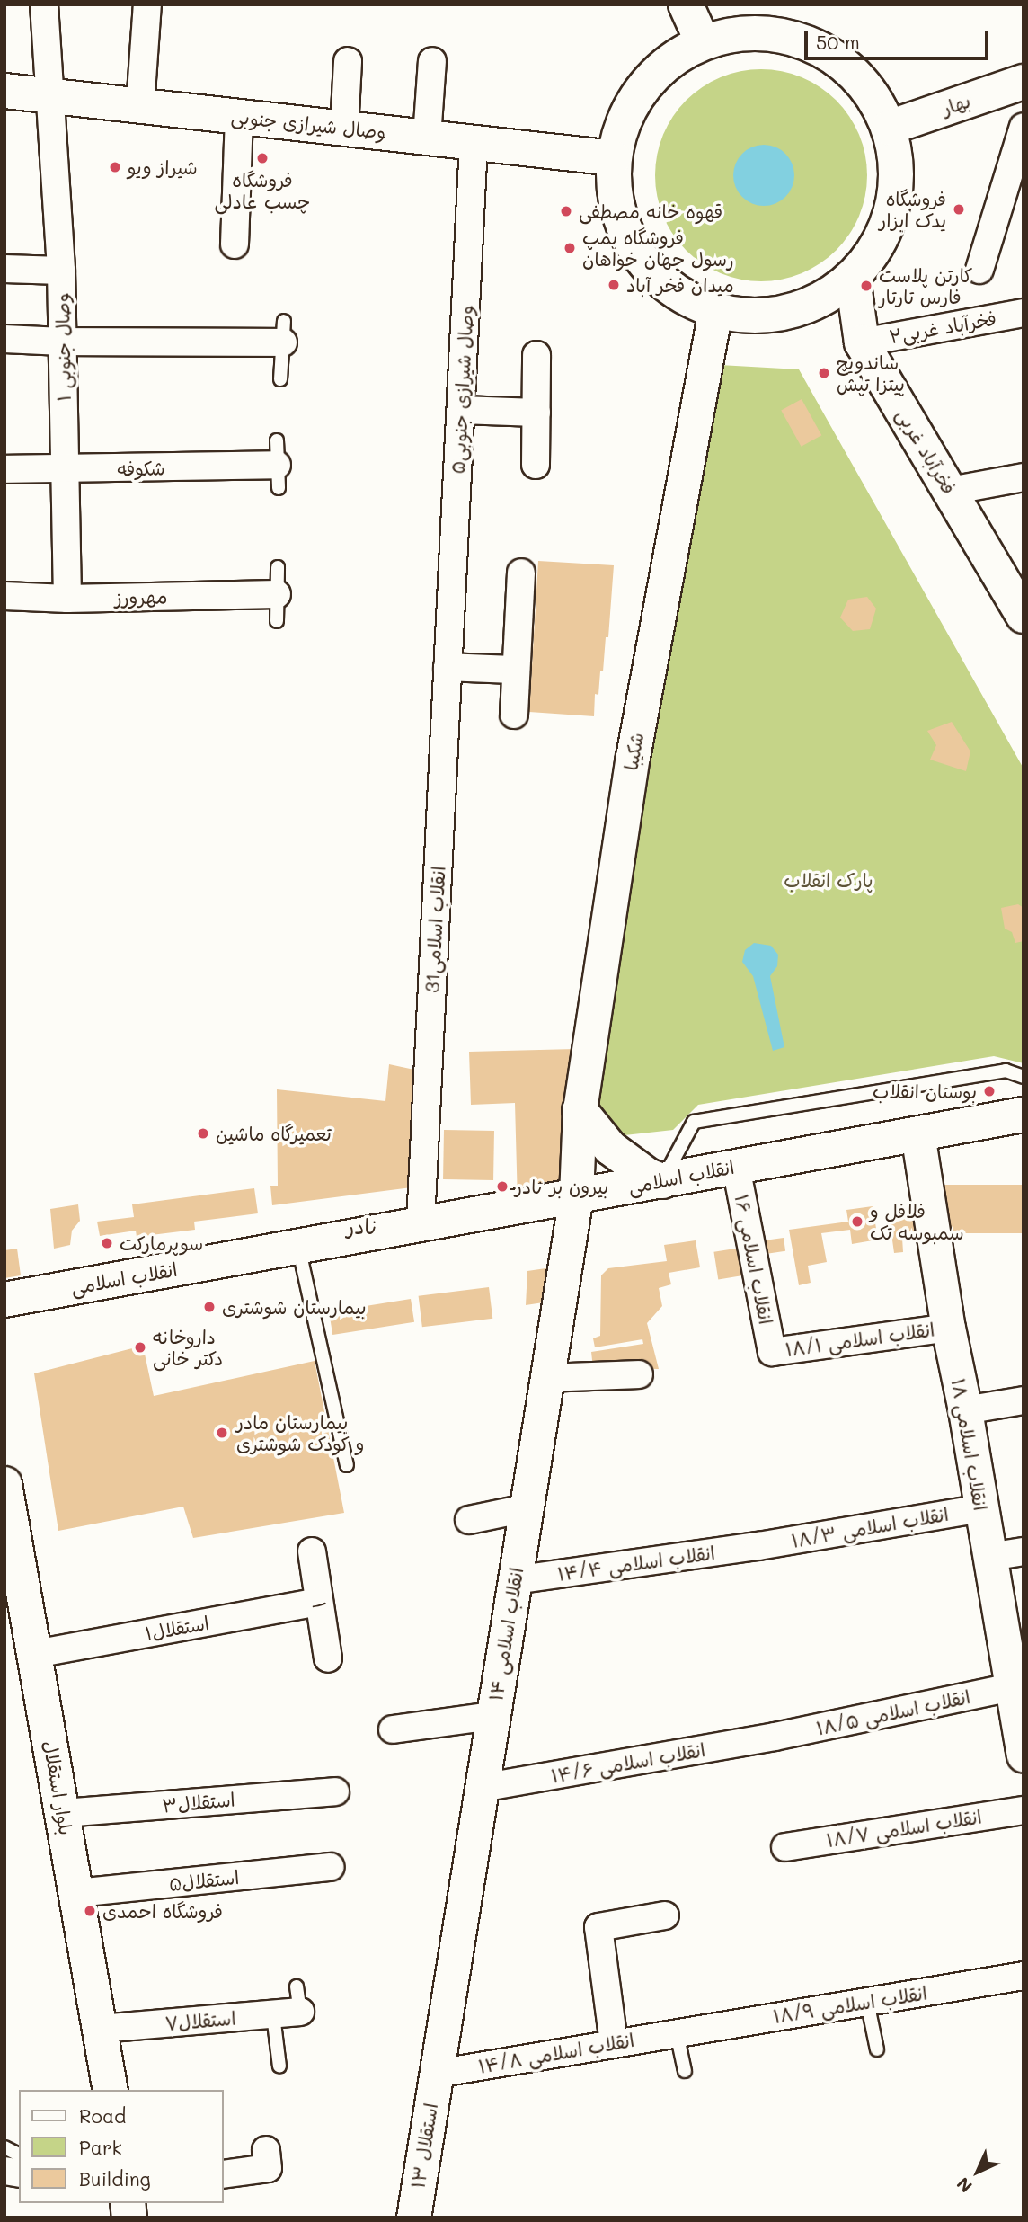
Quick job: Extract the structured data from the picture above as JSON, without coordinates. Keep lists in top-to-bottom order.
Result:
{
  "streets": {
    "main road": [
      "بهار",
      "وصال شیرازی جنوبی",
      "فخرآباد غربی",
      "انقلاب اسلامی",
      "بلوار استقلال"
    ],
    "street": [
      "۲فخرآباد غربی",
      "وصال جنوبی ۱",
      "۵وصال شیرازی جنوبی",
      "شکوفه",
      "مهرورز",
      "شکیبا",
      "31انقلاب اسلامی",
      "۱۶ انقلاب اسلامی",
      "۱۸/۱ انقلاب اسلامی",
      "۱۸ انقلاب اسلامی",
      "۱۸/۳ انقلاب اسلامی",
      "۱۴/۴ انقلاب اسلامی",
      "۱",
      "استقلال۱",
      "۱۴ انقلاب اسلامی",
      "۱۸/۵ انقلاب اسلامی",
      "۱۴/۶ انقلاب اسلامی",
      "استقلال۳",
      "۱۸/۷ انقلاب اسلامی",
      "استقلال۵",
      "۱۸/۹ انقلاب اسلامی",
      "استقلال۷",
      "۱۴/۸ انقلاب اسلامی",
      "۱۳ استقلال"
    ]
  },
  "crossings": [
    ["وصال شیرازی جنوبی", "وصال جنوبی ۱"],
    ["وصال شیرازی جنوبی", "۵وصال شیرازی جنوبی"],
    ["۲فخرآباد غربی", "فخرآباد غربی"],
    ["وصال جنوبی ۱", "شکوفه"],
    ["وصال جنوبی ۱", "مهرورز"],
    ["۵وصال شیرازی جنوبی", "31انقلاب اسلامی"],
    ["شکیبا", "انقلاب اسلامی"],
    ["شکیبا", "۱۴ انقلاب اسلامی"],
    ["31انقلاب اسلامی", "انقلاب اسلامی"],
    ["انقلاب اسلامی", "۱۶ انقلاب اسلامی"],
    ["انقلاب اسلامی", "۱۸ انقلاب اسلامی"],
    ["انقلاب اسلامی", "۱۴ انقلاب اسلامی"],
    ["۱۶ انقلاب اسلامی", "۱۸/۱ انقلاب اسلامی"],
    ["۱۸/۱ انقلاب اسلامی", "۱۸ انقلاب اسلامی"],
    ["۱۸ انقلاب اسلامی", "۱۸/۳ انقلاب اسلامی"],
    ["۱۸ انقلاب اسلامی", "۱۸/۵ انقلاب اسلامی"],
    ["۱۸/۳ انقلاب اسلامی", "۱۴/۴ انقلاب اسلامی"],
    ["۱۴/۴ انقلاب اسلامی", "۱۴ انقلاب اسلامی"],
    ["۱", "استقلال۱"],
    ["استقلال۱", "بلوار استقلال"],
    ["۱۴ انقلاب اسلامی", "۱۴/۶ انقلاب اسلامی"],
    ["۱۴ انقلاب اسلامی", "۱۴/۸ انقلاب اسلامی"],
    ["۱۴ انقلاب اسلامی", "۱۳ استقلال"],
    ["۱۸/۵ انقلاب اسلامی", "۱۴/۶ انقلاب اسلامی"],
    ["بلوار استقلال", "استقلال۳"],
    ["بلوار استقلال", "استقلال۵"],
    ["بلوار استقلال", "استقلال۷"],
    ["۱۸/۹ انقلاب اسلامی", "۱۴/۸ انقلاب اسلامی"],
    ["۱۴/۸ انقلاب اسلامی", "۱۳ استقلال"]
  ],
  "districts": ["نادر"],
  "parks": ["پارک انقلاب"],
  "places": [
    "فروشگاه چسب عادلی",
    "شیراز ویو",
    "فروشگاه یدک ابزار",
    "قهوه خانه مصطفی",
    "فروشگاه پمپ رسول جهان خواهان",
    "میدان فخر آباد",
    "کارتن پلاست فارس تارتار",
    "ساندویچ پیتزا تپش",
    "بوستان انقلاب",
    "تعمیرگاه ماشین",
    "بیرون بر نادر",
    "فلافل و سمبوسه تک",
    "سوپرمارکت",
    "بیمارستان شوشتری",
    "داروخانه دکتر خانی",
    "بیمارستان مادر و کودک شوشتری",
    "فروشگاه احمدی"
  ],
  "legend": ["Road", "Park", "Building"],
  "scale_bar": "50 m",
  "north": "bottom left"
}
